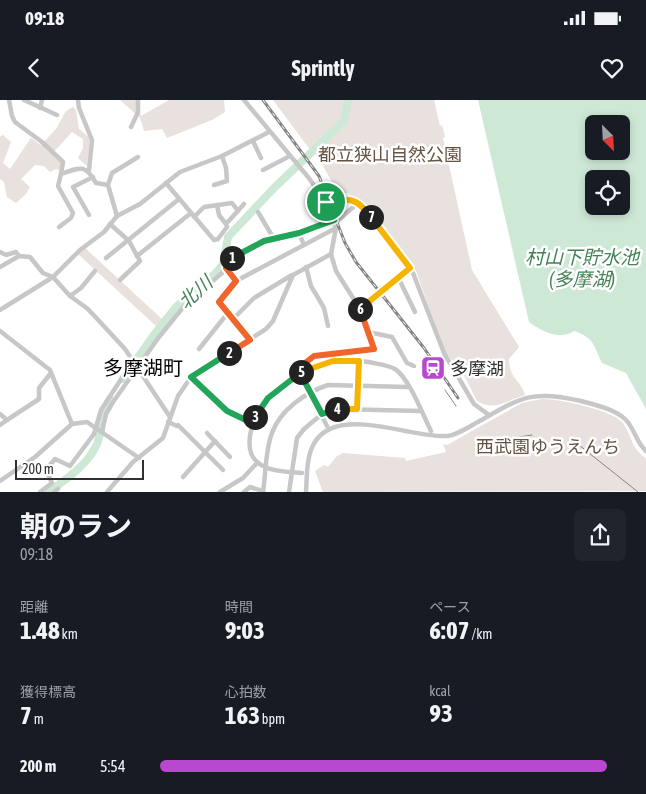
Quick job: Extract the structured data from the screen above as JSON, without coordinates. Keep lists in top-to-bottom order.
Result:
{
  "districts": ["多摩湖町"],
  "water": ["村山下貯水池 (多摩湖)", "北川"],
  "parks": ["都立狭山自然公園", "西武園ゆうえんち"],
  "places": {
    "station": ["多摩湖"]
  },
  "scale_bar": "200 m",
  "north": "bottom right",
  "page": {
    "status": "09:18",
    "header": "Sprintly",
    "pins": [
      "7",
      "1",
      "6",
      "2",
      "5",
      "4",
      "3"
    ],
    "scale": "200 m",
    "heading": ["朝のラン", "09:18"],
    "stats": [
      ["距離", "1.48 km"],
      ["時間", "9:03"],
      ["ペース", "6:07 /km"],
      ["獲得標高", "7 m"],
      ["心拍数", "163 bpm"],
      ["kcal", "93"]
    ],
    "list": [
      {
        "name": "200 m",
        "note": "5:54"
      }
    ]
  }
}
